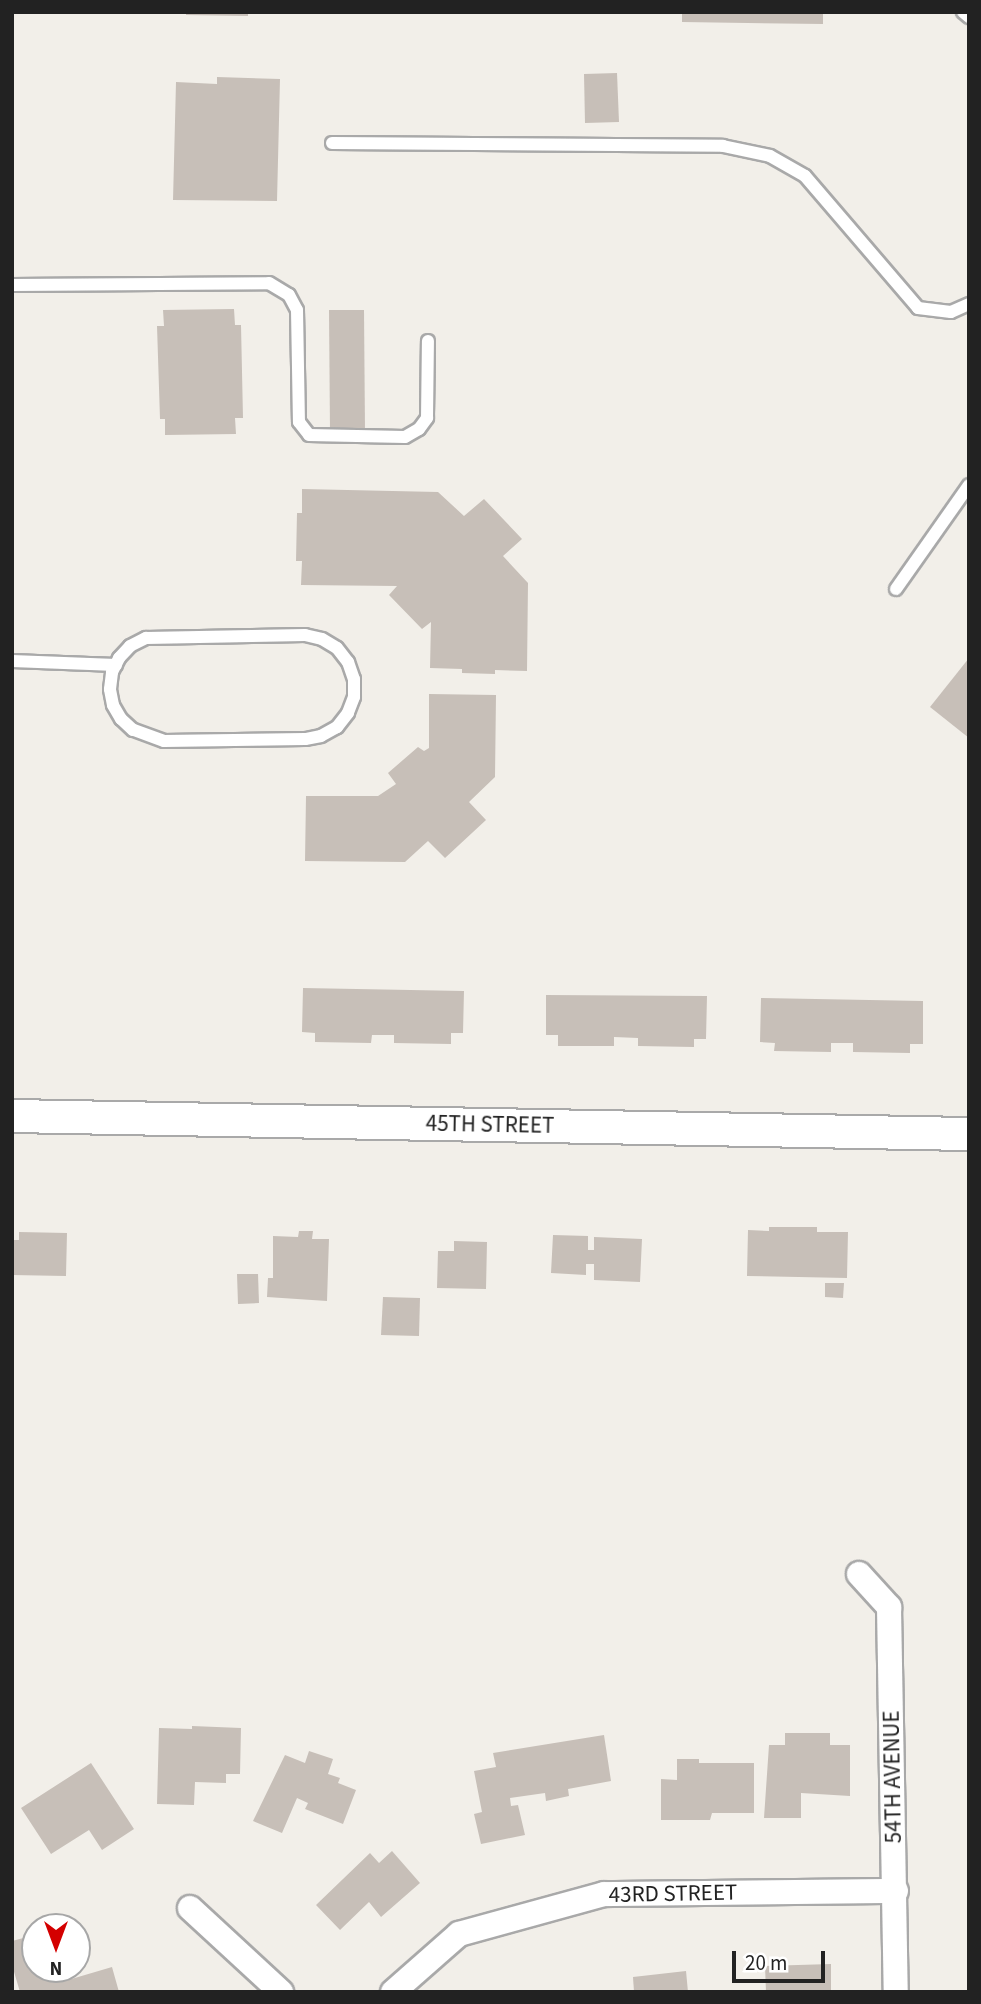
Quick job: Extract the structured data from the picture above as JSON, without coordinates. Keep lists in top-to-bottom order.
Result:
{
  "streets": {
    "street": ["45TH STREET", "54TH AVENUE", "43RD STREET"]
  },
  "crossings": [
    ["54TH AVENUE", "43RD STREET"]
  ],
  "scale_bar": "20 m",
  "north": "bottom"
}
